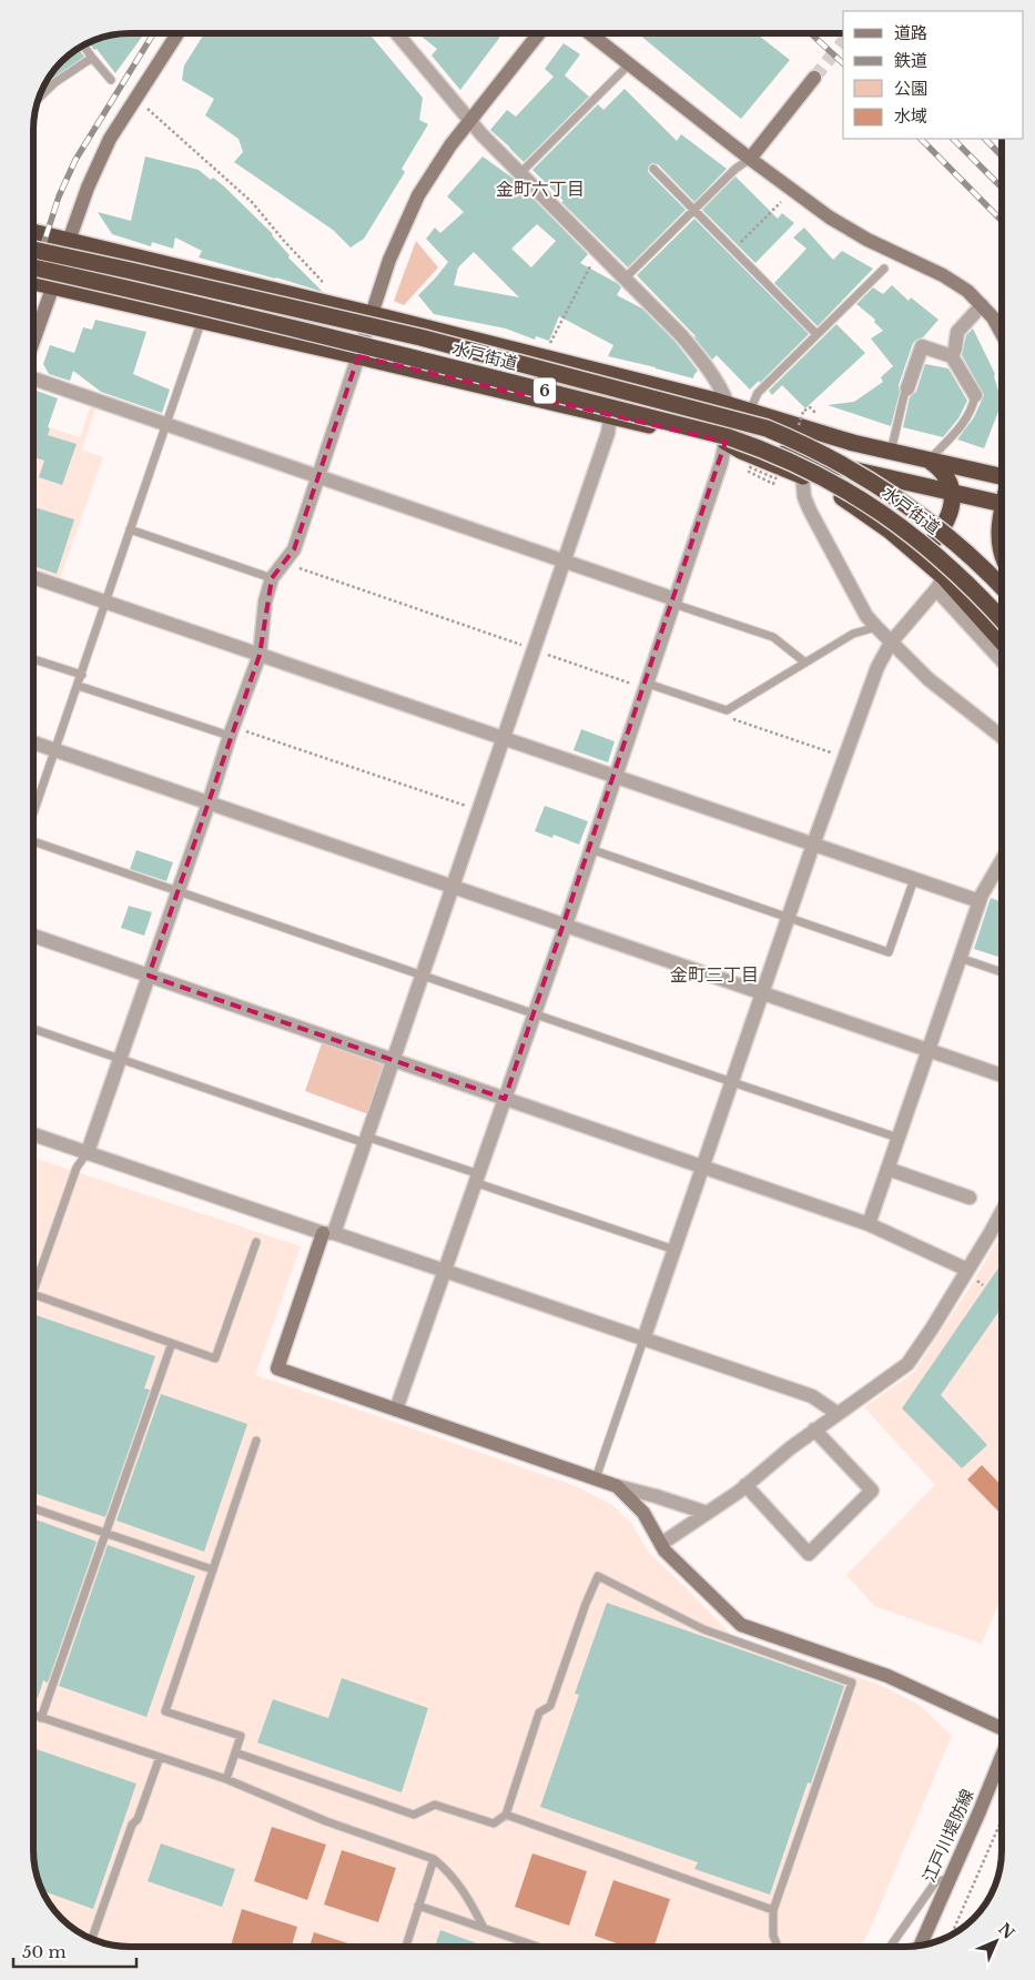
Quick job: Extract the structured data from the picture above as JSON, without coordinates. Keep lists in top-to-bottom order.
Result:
{
  "streets": {
    "highway": ["水戸街道", "6"],
    "street": ["江戸川堤防線"]
  },
  "districts": ["金町六丁目", "金町三丁目"],
  "legend": [
    "道路",
    "鉄道",
    "公園",
    "水域"
  ],
  "scale_bar": "50 m",
  "north": "top right"
}
